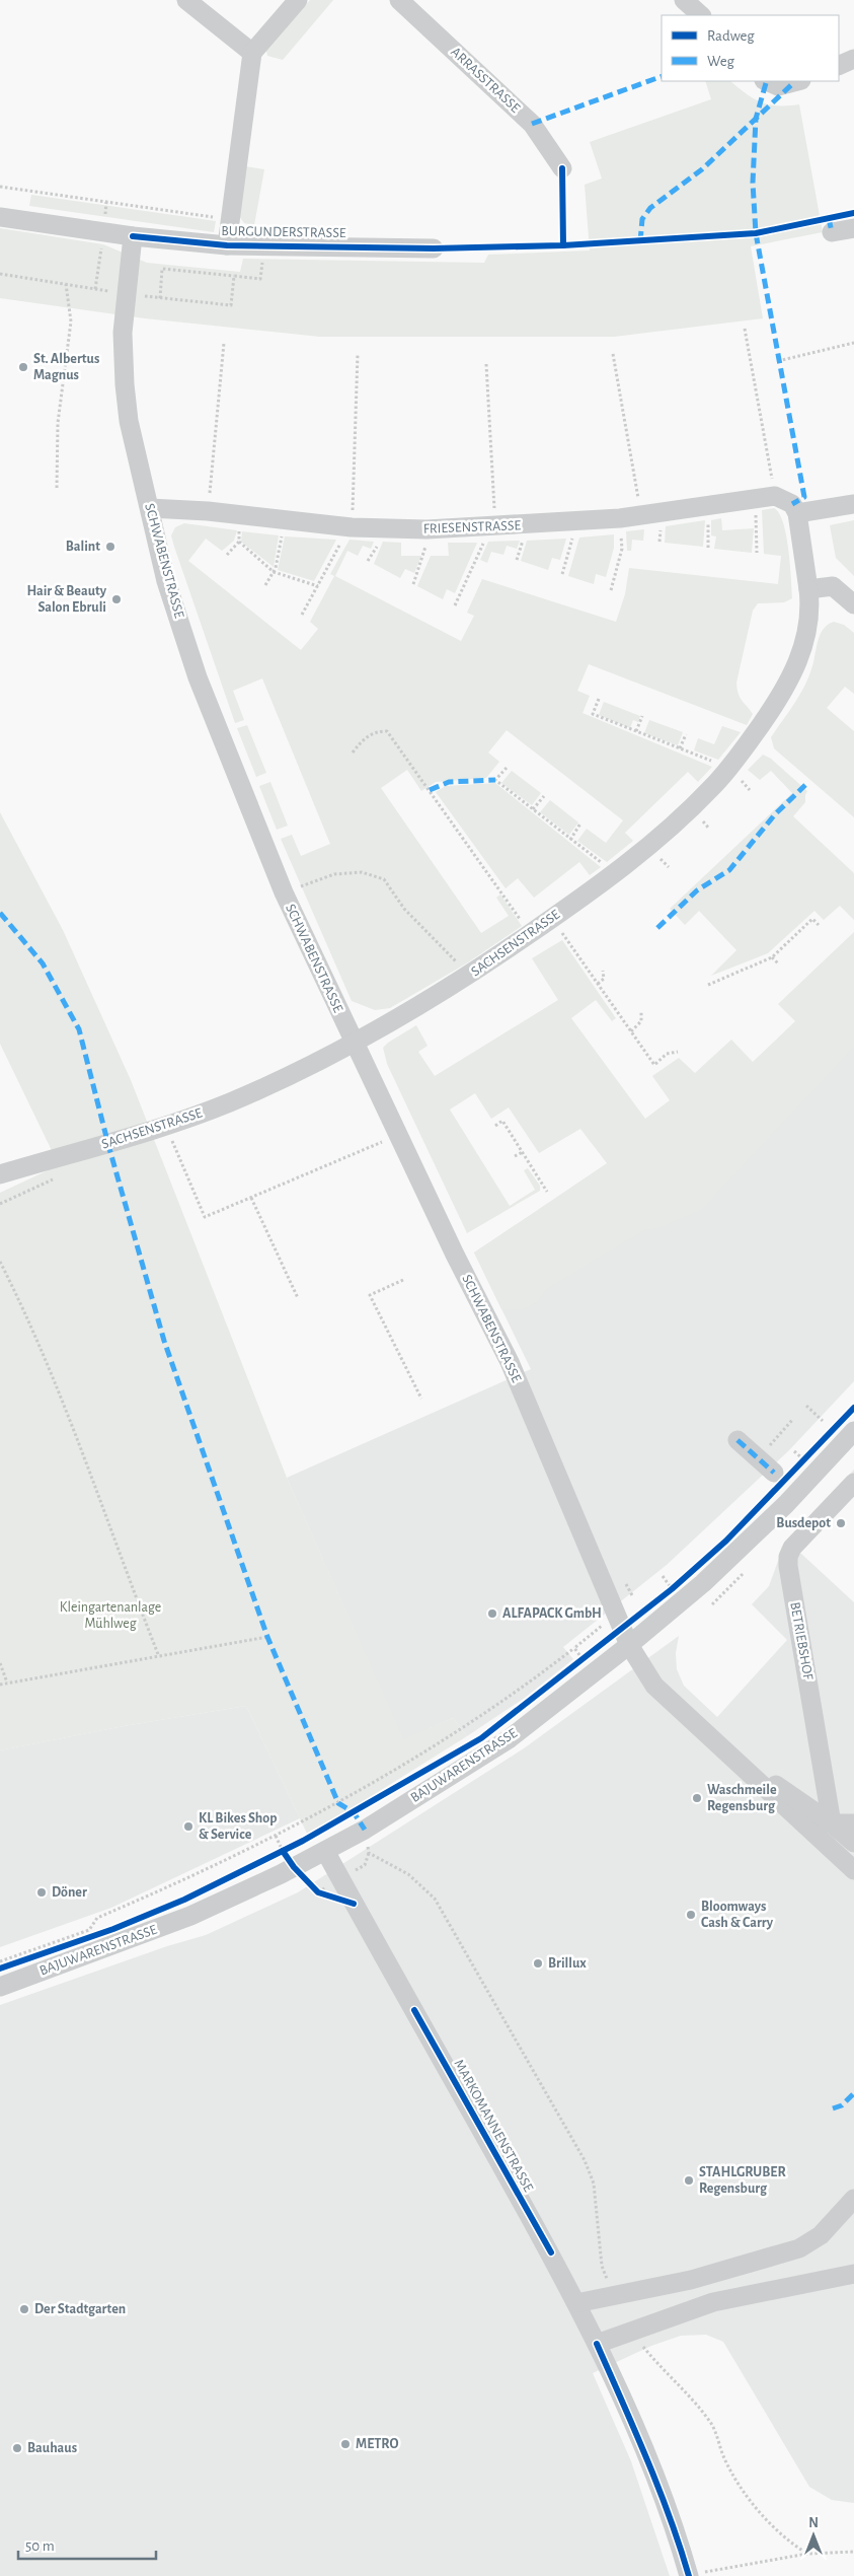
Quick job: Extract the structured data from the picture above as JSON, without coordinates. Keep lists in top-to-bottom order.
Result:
{
  "streets": {
    "street": [
      "ARRASSTRASSE",
      "BURGUNDERSTRASSE",
      "FRIESENSTRASSE",
      "SCHWABENSTRASSE",
      "SACHSENSTRASSE",
      "BETRIEBSHOF",
      "BAJUWARENSTRASSE",
      "MARKOMANNENSTRASSE"
    ]
  },
  "crossings": [
    ["BURGUNDERSTRASSE", "SCHWABENSTRASSE"],
    ["FRIESENSTRASSE", "SCHWABENSTRASSE"],
    ["FRIESENSTRASSE", "SACHSENSTRASSE"],
    ["SCHWABENSTRASSE", "SACHSENSTRASSE"],
    ["SCHWABENSTRASSE", "BAJUWARENSTRASSE"],
    ["BAJUWARENSTRASSE", "MARKOMANNENSTRASSE"]
  ],
  "parks": ["Kleingartenanlage Mühlweg"],
  "places": [
    "St. Albertus Magnus",
    "Balint",
    "Hair & Beauty Salon Ebruli",
    "Busdepot",
    "ALFAPACK GmbH",
    "Waschmeile Regensburg",
    "KL Bikes Shop & Service",
    "Döner",
    "Bloomways Cash & Carry",
    "Brillux",
    "STAHLGRUBER Regensburg",
    "Der Stadtgarten",
    "METRO",
    "Bauhaus"
  ],
  "legend": ["Radweg", "Weg"],
  "scale_bar": "50 m",
  "north": "top"
}
